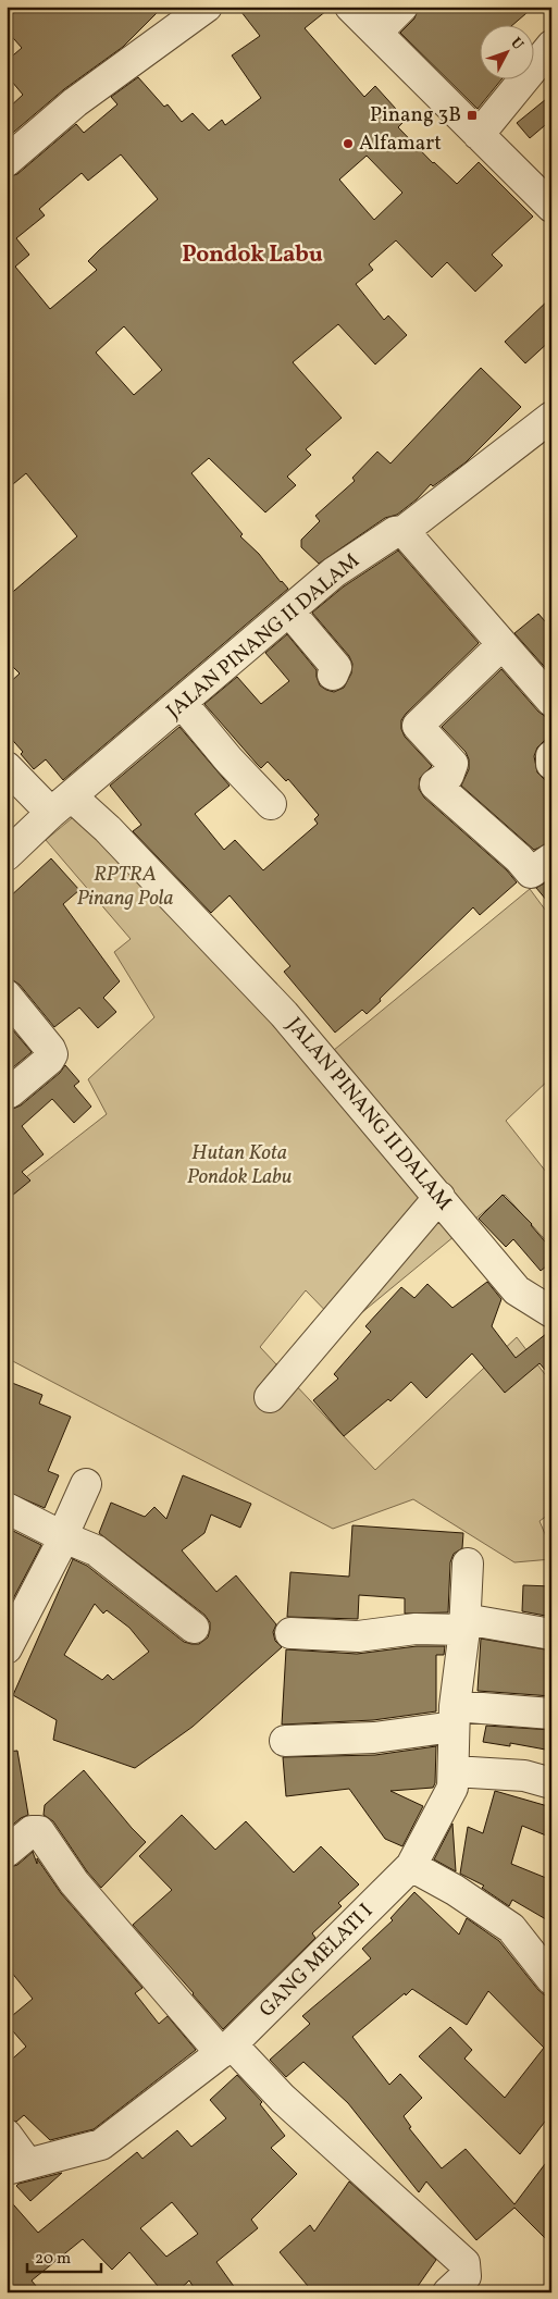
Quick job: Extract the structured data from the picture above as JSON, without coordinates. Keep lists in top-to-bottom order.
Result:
{
  "streets": {
    "street": ["JALAN PINANG II DALAM", "GANG MELATI I"]
  },
  "districts": ["Pondok Labu"],
  "parks": ["RPTRA Pinang Pola", "Hutan Kota Pondok Labu"],
  "places": {
    "transit": ["Pinang 3B"],
    "other": ["Alfamart"]
  },
  "scale_bar": "20 m",
  "north": "top right"
}
